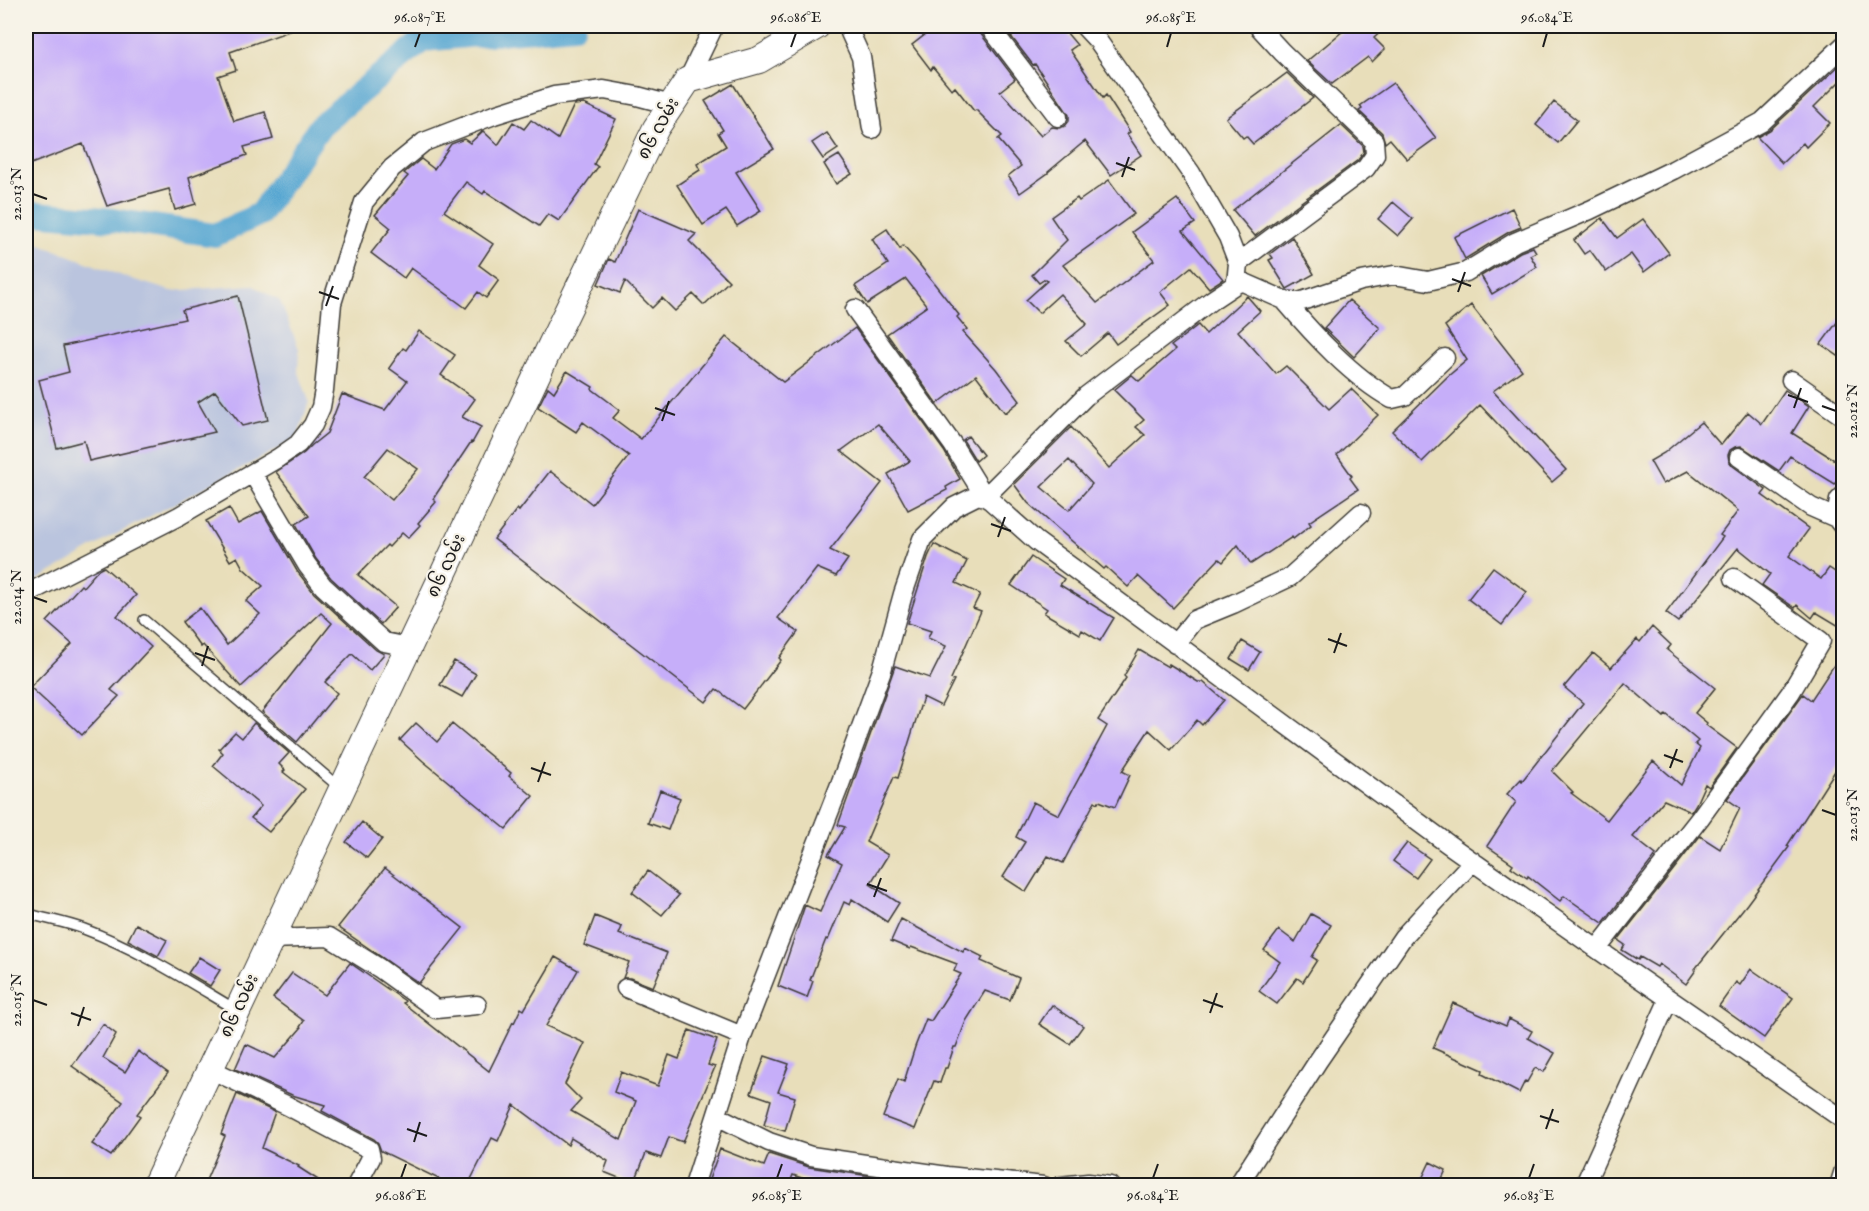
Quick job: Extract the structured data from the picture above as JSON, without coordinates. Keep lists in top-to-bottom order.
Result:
{
  "streets": {
    "street": ["၈၆ လမ်း"]
  },
  "coordinates": [
    "96.087°E",
    "96.086°E",
    "96.085°E",
    "96.084°E",
    "22.013°N",
    "22.012°N",
    "22.014°N",
    "22.015°N",
    "96.083°E"
  ]
}
